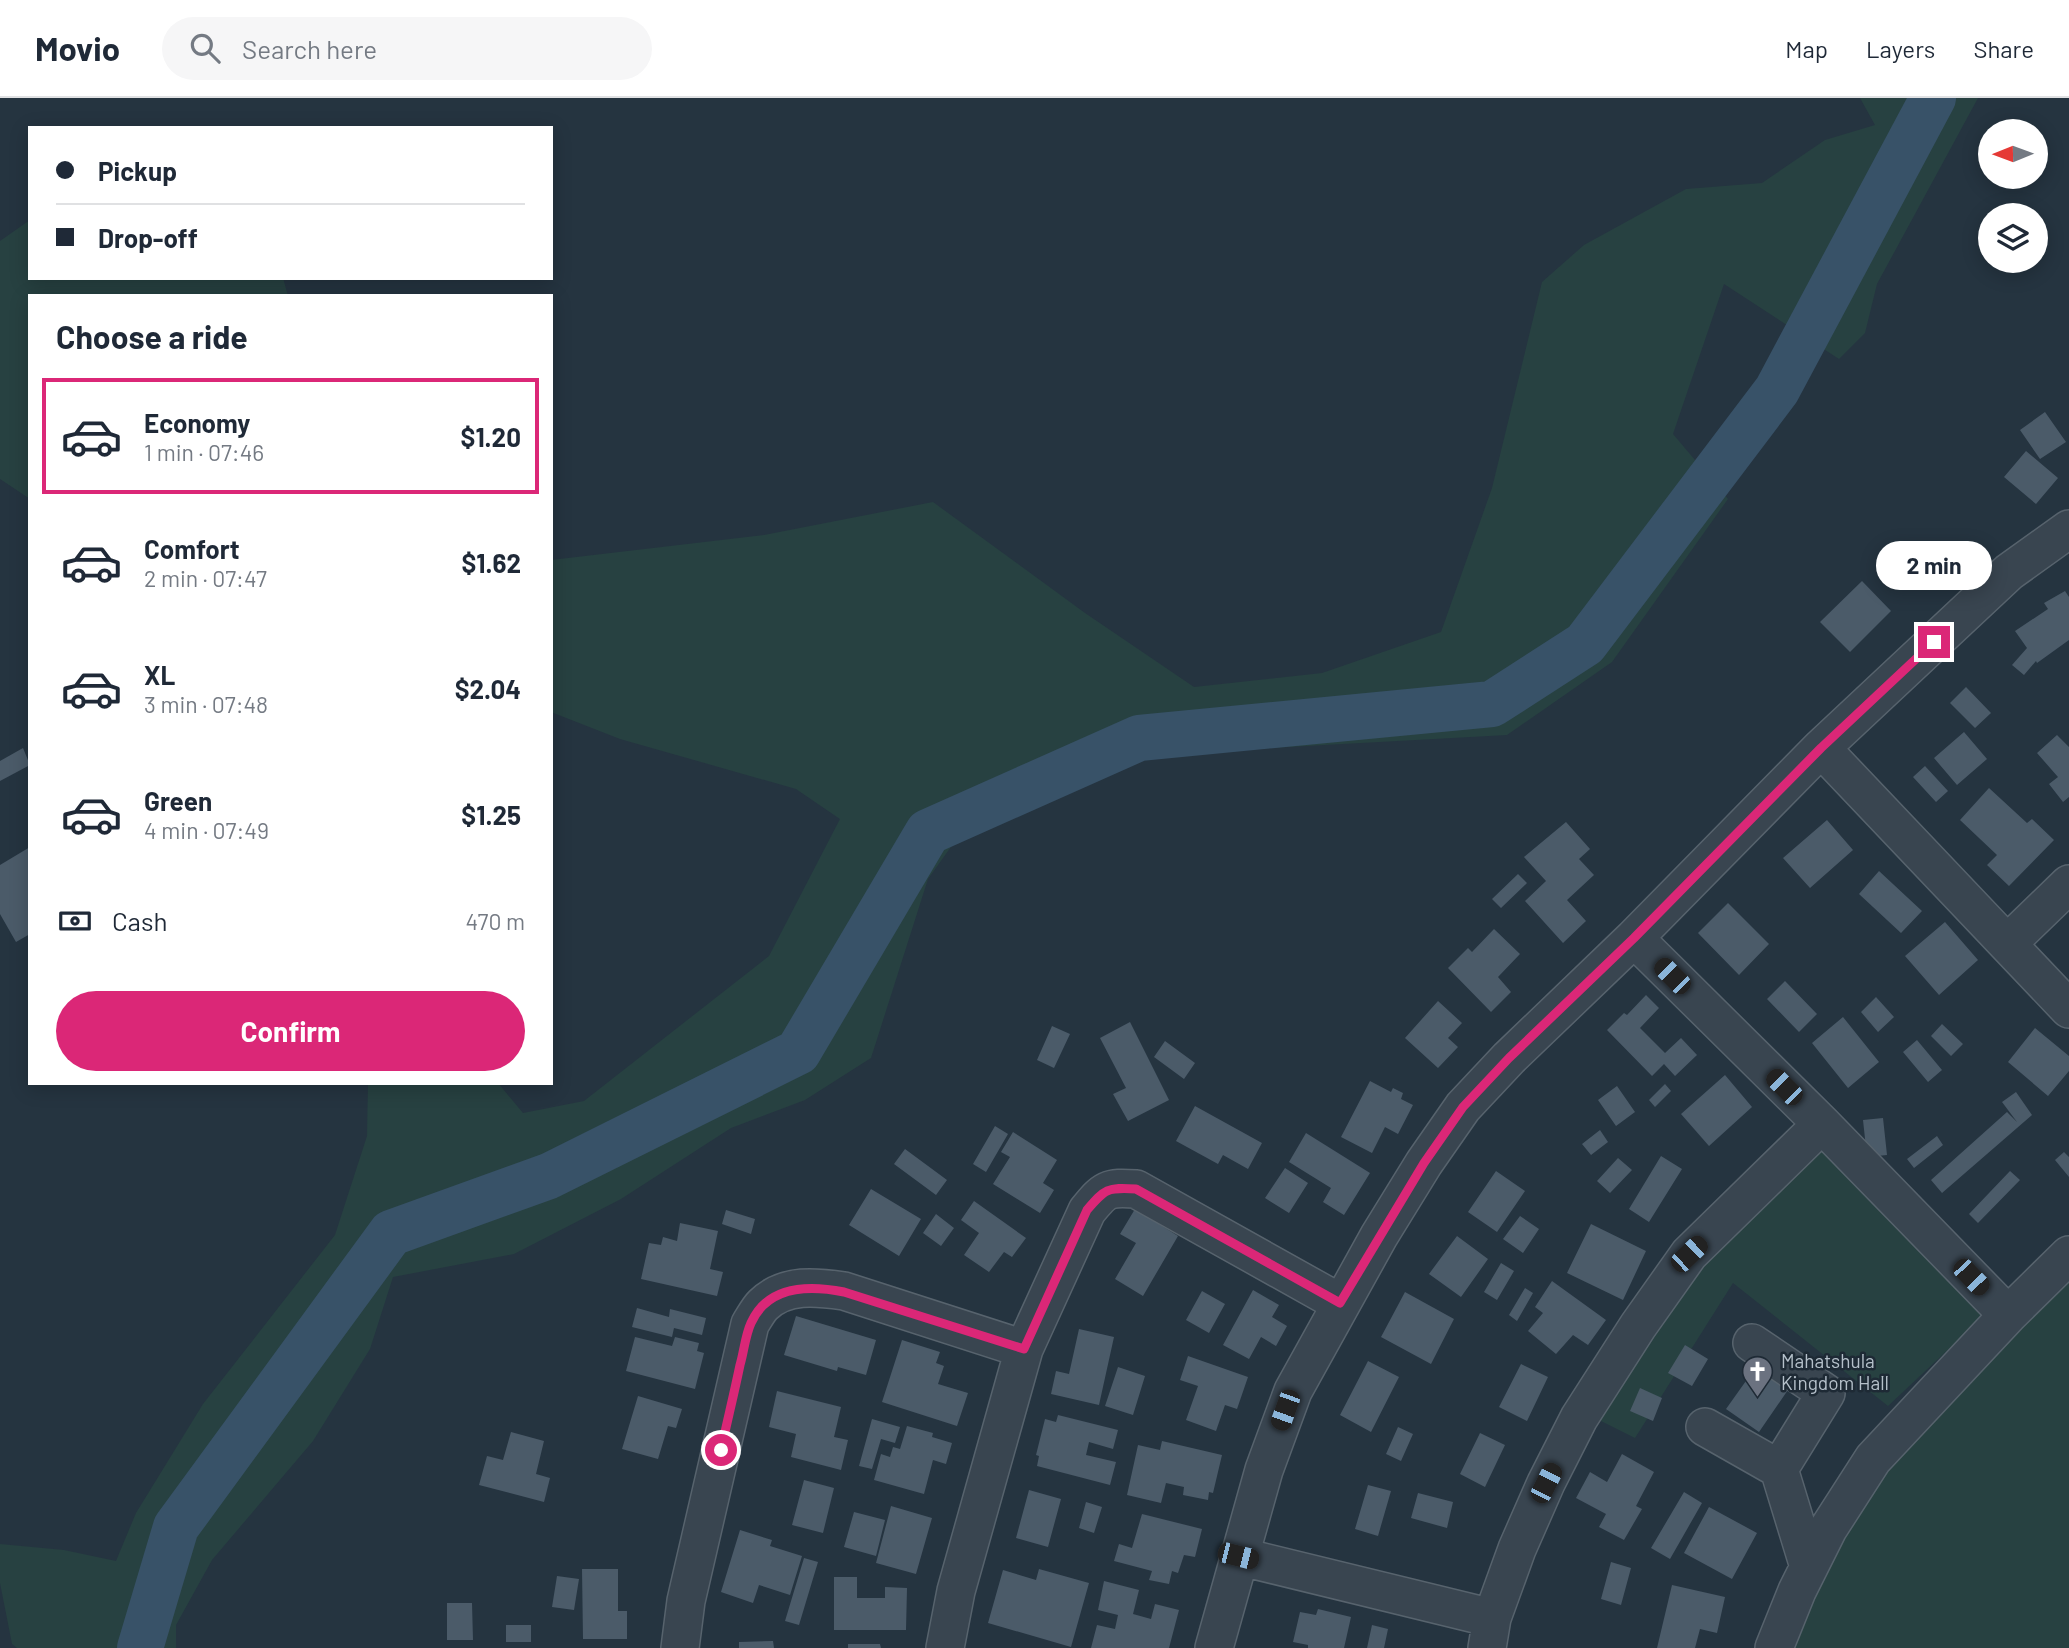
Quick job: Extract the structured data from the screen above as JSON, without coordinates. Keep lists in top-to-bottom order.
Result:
{
  "places": {
    "church": ["Mahatshula Kingdom Hall"]
  },
  "north": "left",
  "page": {
    "header": "Movio",
    "search": "Search here",
    "nav": ["Map", "Layers", "Share"],
    "banner": ["Pickup", "Drop-off"],
    "heading": "Choose a ride",
    "list": [
      {
        "name": "Economy",
        "note": "1 min · 07:46",
        "value": "$1.20"
      },
      {
        "name": "Comfort",
        "note": "2 min · 07:47",
        "value": "$1.62"
      },
      {
        "name": "XL",
        "note": "3 min · 07:48",
        "value": "$2.04"
      },
      {
        "name": "Green",
        "note": "4 min · 07:49",
        "value": "$1.25"
      }
    ],
    "bubble": "2 min",
    "pay": ["Cash", "470 m"],
    "buttons": "Confirm"
  }
}
